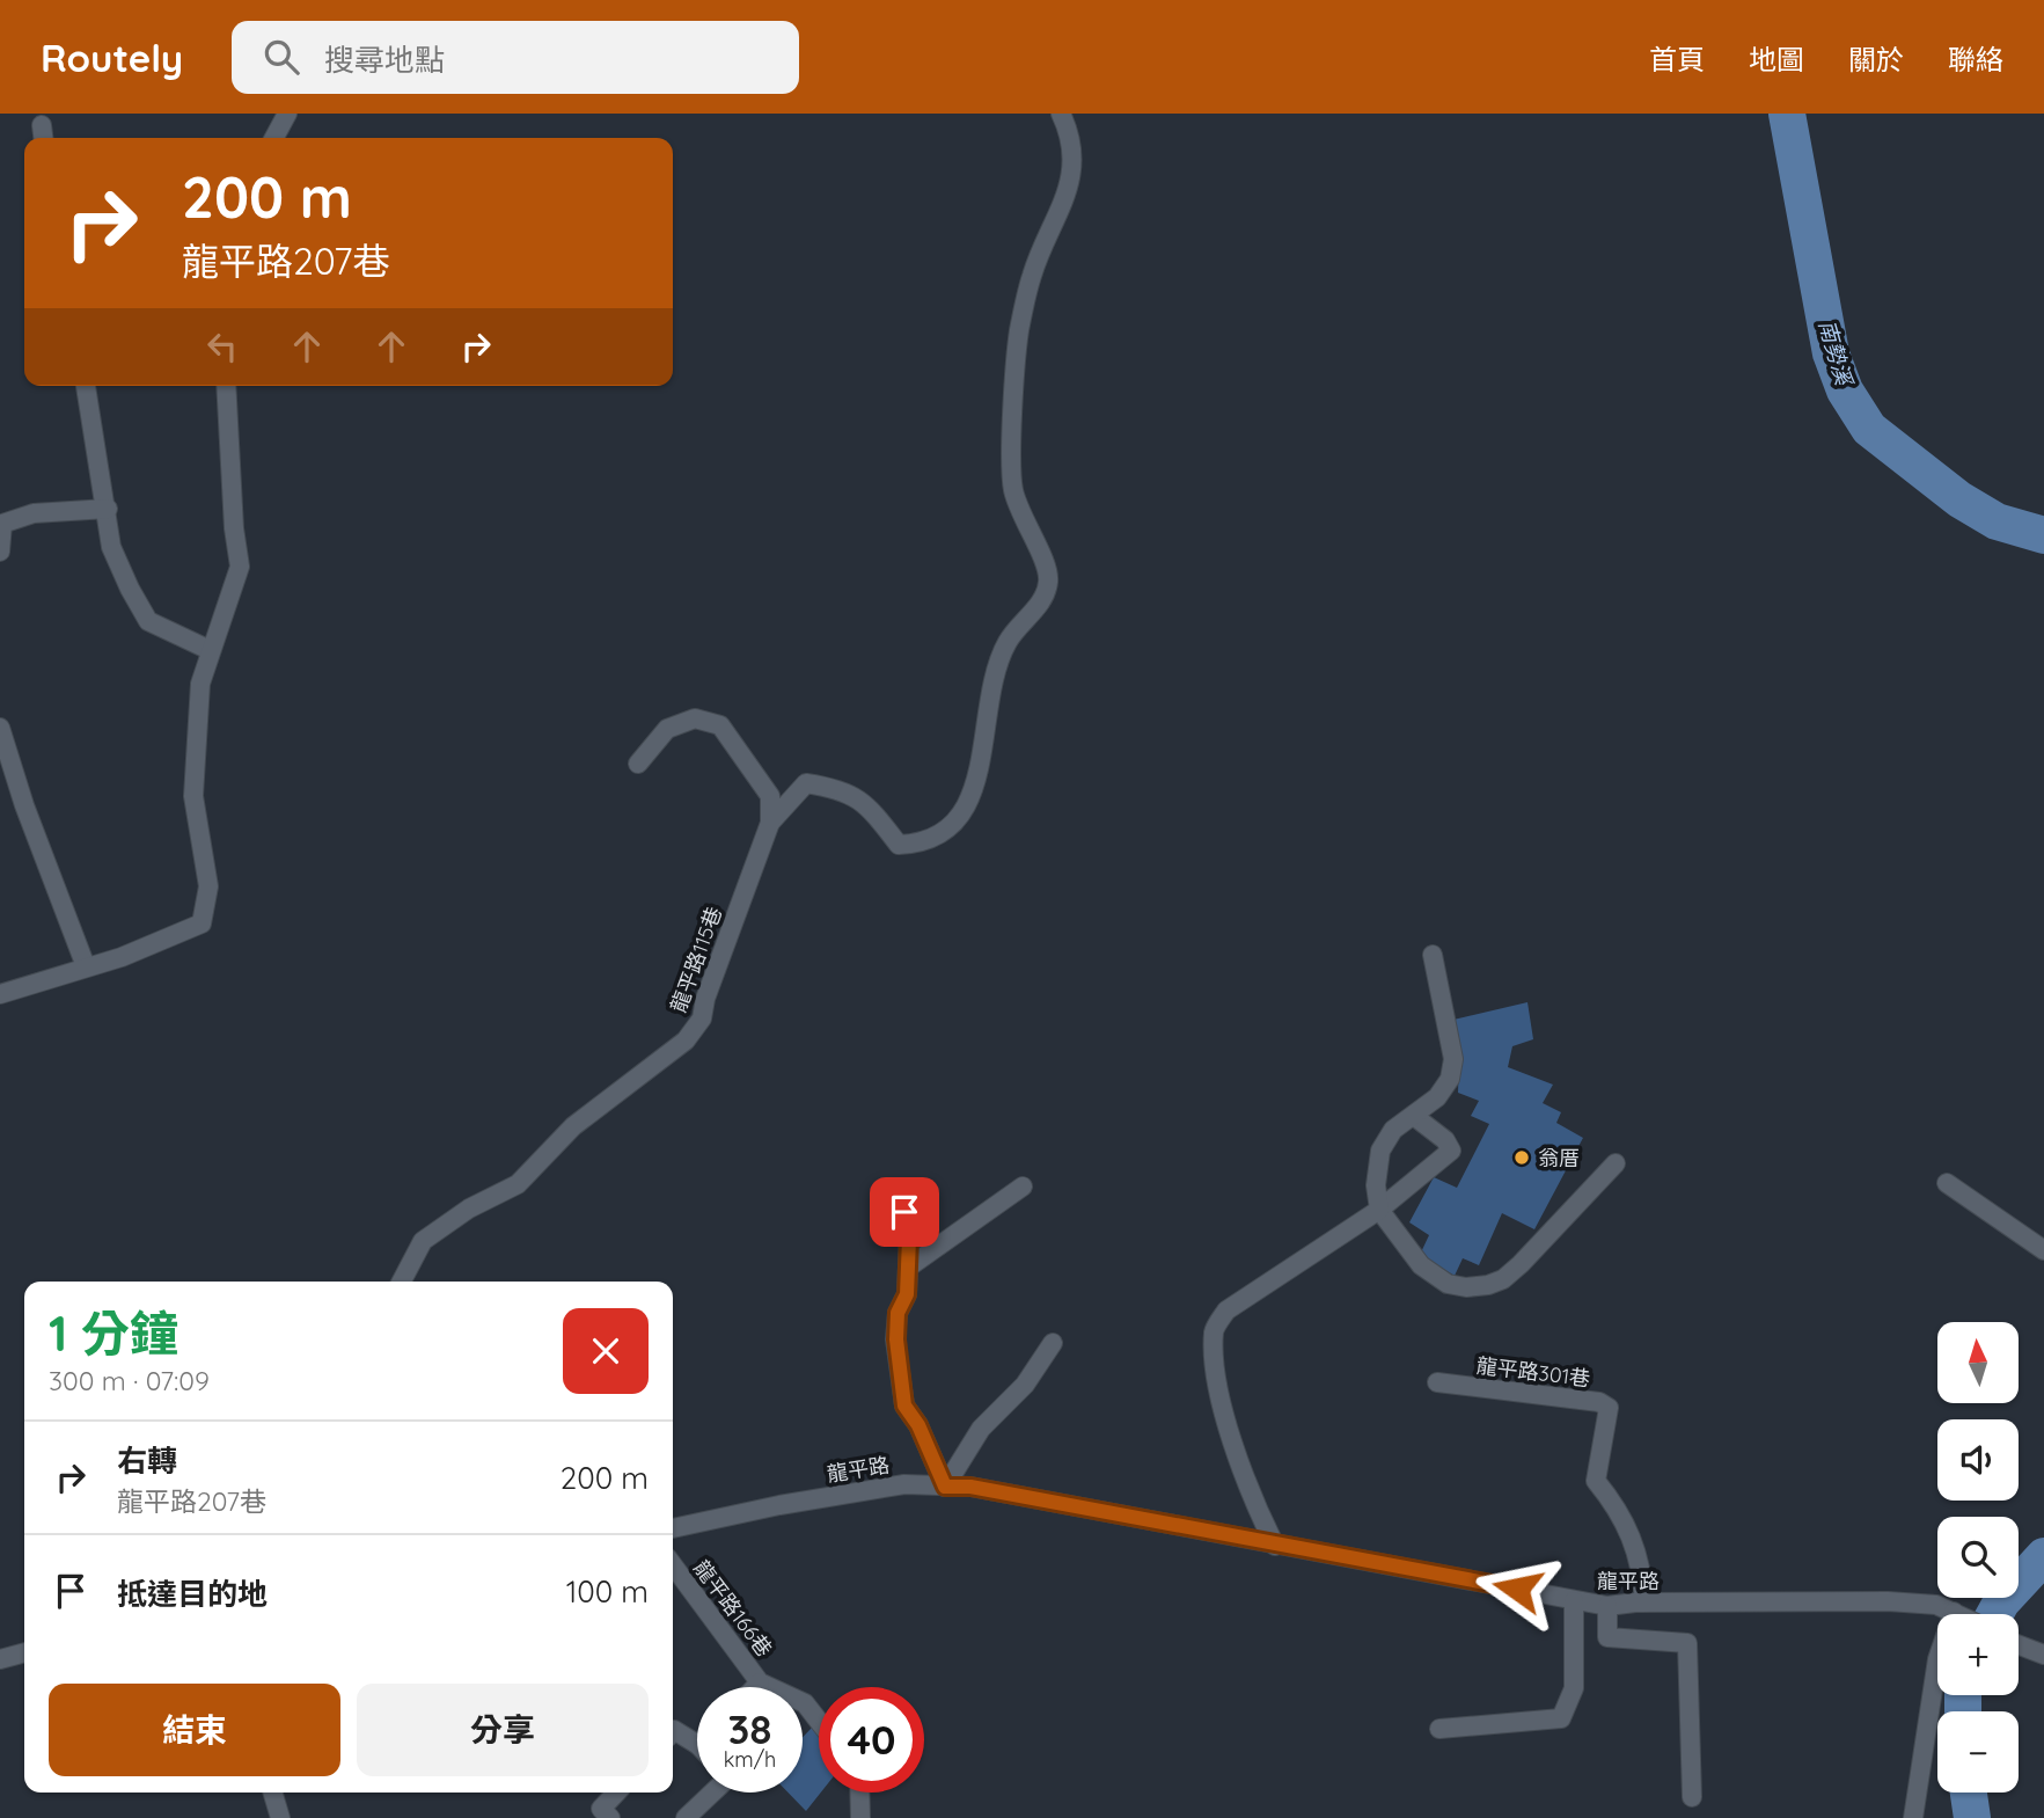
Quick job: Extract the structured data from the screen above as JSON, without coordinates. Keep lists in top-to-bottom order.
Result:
{
  "streets": {
    "street": [
      "龍平路115巷",
      "龍平路301巷",
      "龍平路",
      "龍平路166巷"
    ]
  },
  "crossings": [
    ["龍平路301巷", "龍平路"]
  ],
  "water": ["南勢溪"],
  "places": ["翁厝"],
  "north": "top",
  "page": {
    "header": "Routely",
    "search": "搜尋地點",
    "nav": [
      "首頁",
      "地圖",
      "關於",
      "聯絡"
    ],
    "turn": ["200 m", "龍平路207巷"],
    "heading": ["1 分鐘", "300 m · 07:09"],
    "map_buttons": ["+", "−"],
    "list": [
      {
        "name": "右轉",
        "note": "龍平路207巷",
        "value": "200 m"
      },
      {
        "name": "抵達目的地",
        "value": "100 m"
      }
    ],
    "buttons": ["結束", "分享"],
    "speed": "38 km/h",
    "limit": "40"
  }
}
